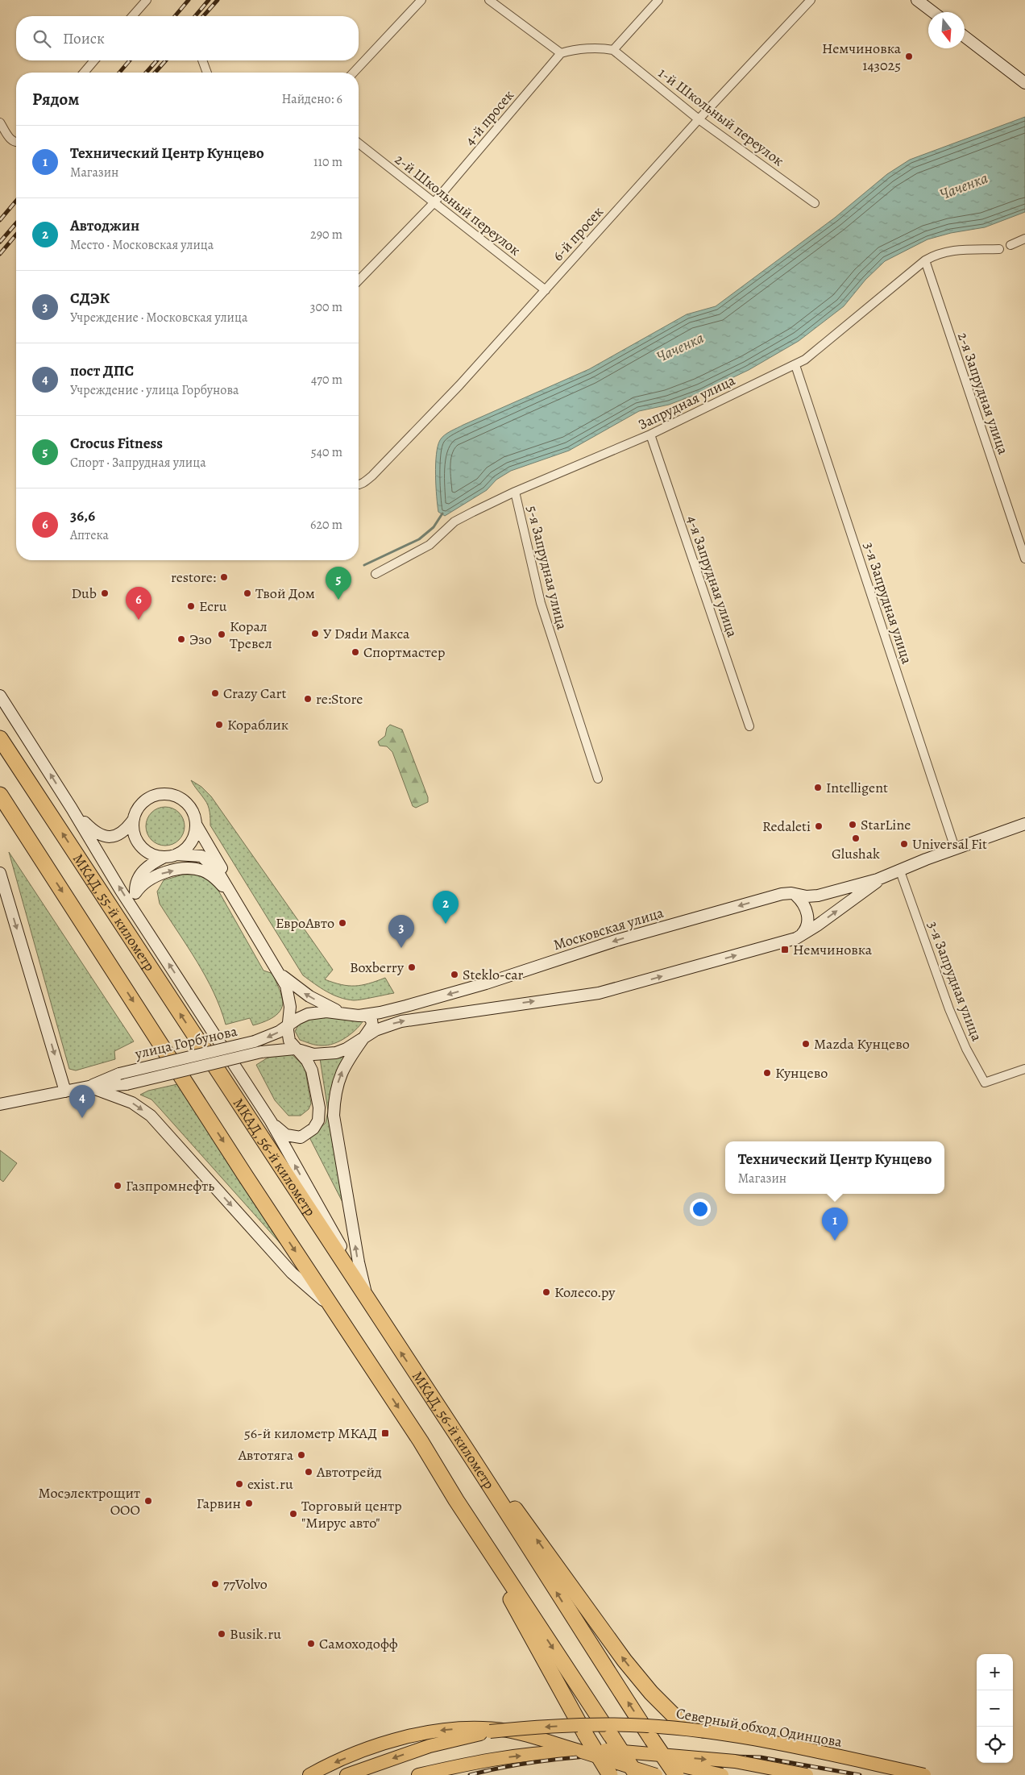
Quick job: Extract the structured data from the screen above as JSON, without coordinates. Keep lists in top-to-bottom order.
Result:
{
  "streets": {
    "highway": ["МКАД, 55-й километр", "МКАД, 56-й километр"],
    "main road": ["Северный обход Одинцова"],
    "street": [
      "1-й Школьный переулок",
      "4-й просек",
      "2-й Школьный переулок",
      "6-й просек",
      "2-я Запрудная улица",
      "Запрудная улица",
      "5-я Запрудная улица",
      "4-я Запрудная улица",
      "3-я Запрудная улица",
      "Московская улица",
      "улица Горбунова"
    ]
  },
  "crossings": [
    ["1-й Школьный переулок", "6-й просек"],
    ["4-й просек", "2-й Школьный переулок"],
    ["2-й Школьный переулок", "6-й просек"],
    ["2-я Запрудная улица", "Запрудная улица"],
    ["Запрудная улица", "5-я Запрудная улица"],
    ["Запрудная улица", "4-я Запрудная улица"],
    ["Запрудная улица", "3-я Запрудная улица"],
    ["3-я Запрудная улица", "Московская улица"],
    ["МКАД, 55-й километр", "МКАД, 56-й километр"],
    ["Московская улица", "улица Горбунова"]
  ],
  "water": ["Чаченка"],
  "places": {
    "other": [
      "Немчиновка 143025",
      "restore:",
      "Dub",
      "Твой Дом",
      "Ecru",
      "У Dяdи Макса",
      "Корал Тревел",
      "Эзо",
      "Спортмастер",
      "Crazy Cart",
      "re:Store",
      "Кораблик",
      "Intelligent",
      "StarLine",
      "Redaleti",
      "Glushak",
      "Universal Fit",
      "ЕвроАвто",
      "Boxberry",
      "Steklo-car",
      "Mazda Кунцево",
      "Кунцево",
      "Газпромнефть",
      "Колесо.ру",
      "Автотяга",
      "Автотрейд",
      "exist.ru",
      "Мосэлектрощит ООО",
      "Гарвин",
      "Торговый центр \"Мирус авто\"",
      "77Volvo",
      "Busik.ru",
      "Самоходофф"
    ],
    "transit": ["Немчиновка", "56-й километр МКАД"]
  },
  "north": "bottom",
  "page": {
    "search": "Поиск",
    "heading": ["Рядом", "Найдено: 6"],
    "list": [
      {
        "mark": "1",
        "name": "Технический Центр Кунцево",
        "note": "Магазин",
        "value": "110 m"
      },
      {
        "mark": "2",
        "name": "Автоджин",
        "note": "Место · Московская улица",
        "value": "290 m"
      },
      {
        "mark": "3",
        "name": "СДЭК",
        "note": "Учреждение · Московская улица",
        "value": "300 m"
      },
      {
        "mark": "4",
        "name": "пост ДПС",
        "note": "Учреждение · улица Горбунова",
        "value": "470 m"
      },
      {
        "mark": "5",
        "name": "Crocus Fitness",
        "note": "Спорт · Запрудная улица",
        "value": "540 m"
      },
      {
        "mark": "6",
        "name": "36,6",
        "note": "Аптека",
        "value": "620 m"
      }
    ],
    "pins": [
      "5",
      "6",
      "2",
      "3",
      "4",
      "1"
    ],
    "popup": ["Технический Центр Кунцево", "Магазин"],
    "map_buttons": ["+", "−"]
  }
}
